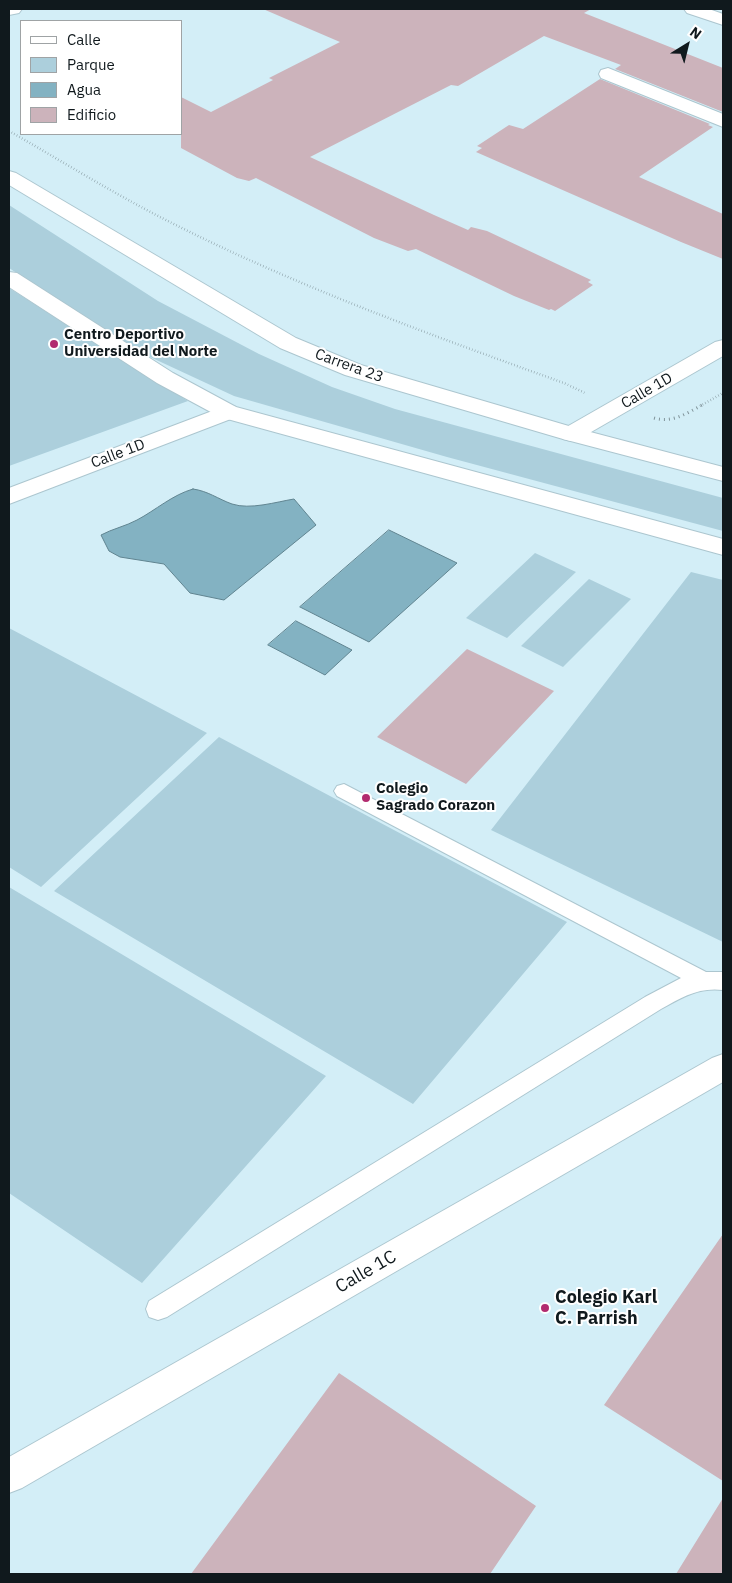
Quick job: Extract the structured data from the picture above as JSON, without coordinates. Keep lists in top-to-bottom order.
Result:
{
  "streets": {
    "main road": ["Carrera 23", "Calle 1D", "Calle 1C"]
  },
  "crossings": [
    ["Carrera 23", "Calle 1D"]
  ],
  "places": ["Centro Deportivo Universidad del Norte", "Colegio Sagrado Corazon", "Colegio Karl C. Parrish"],
  "legend": [
    "Calle",
    "Parque",
    "Agua",
    "Edificio"
  ],
  "north": "top right"
}
